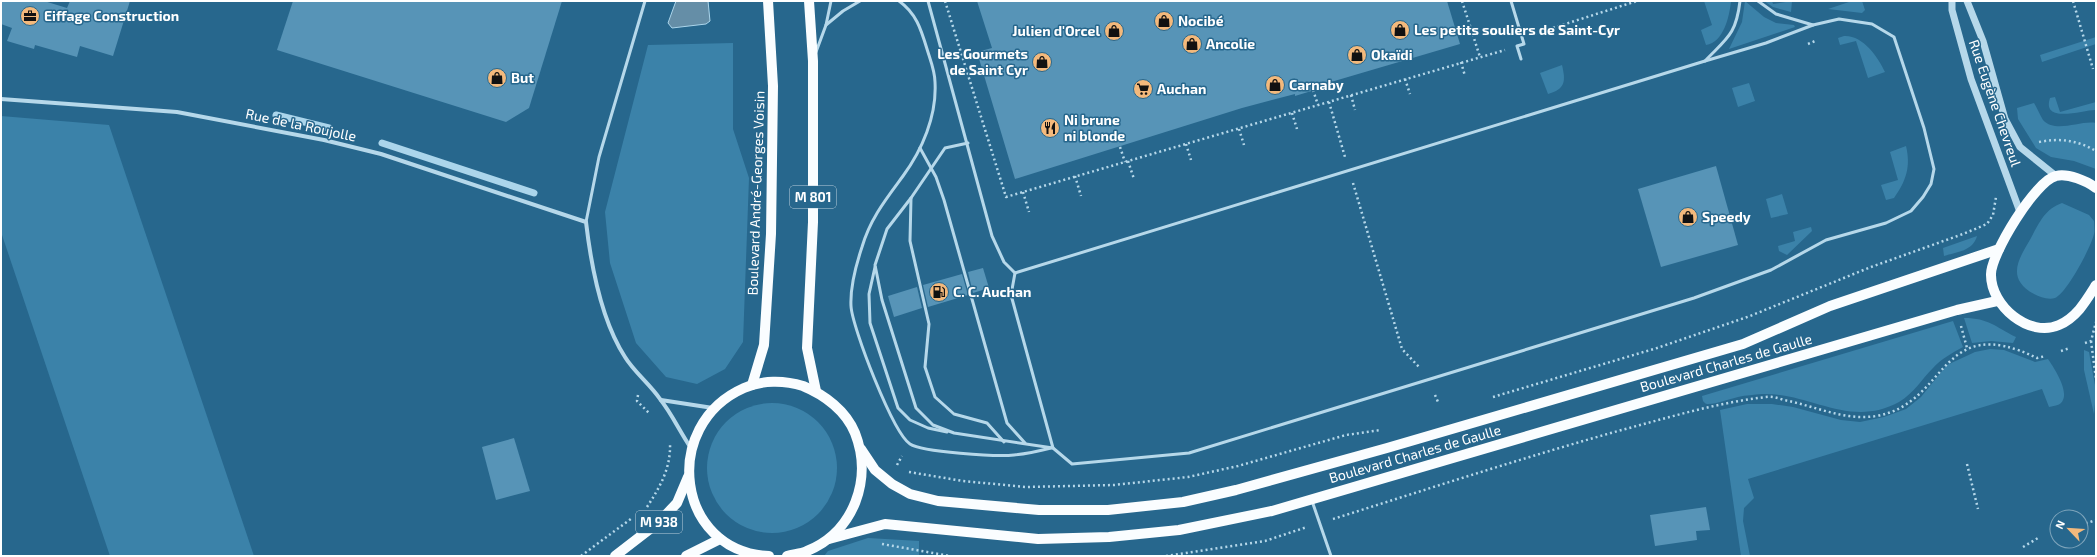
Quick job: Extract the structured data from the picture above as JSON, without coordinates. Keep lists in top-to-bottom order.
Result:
{
  "streets": {
    "main road": [
      "Boulevard André-Georges Voisin",
      "M 801",
      "Boulevard Charles de Gaulle",
      "M 938"
    ],
    "street": ["Rue Eugène Chevreul", "Rue de la Roujolle"]
  },
  "places": {
    "office": ["Eiffage Construction"],
    "shop": [
      "Nocibé",
      "Les petits souliers de Saint-Cyr",
      "Julien d'Orcel",
      "Ancolie",
      "Okaïdi",
      "Les Gourmets de Saint Cyr",
      "But",
      "Carnaby",
      "Speedy"
    ],
    "supermarket": ["Auchan"],
    "restaurant": ["Ni brune ni blonde"],
    "fuel station": ["C. C. Auchan"]
  },
  "north": "top left"
}
